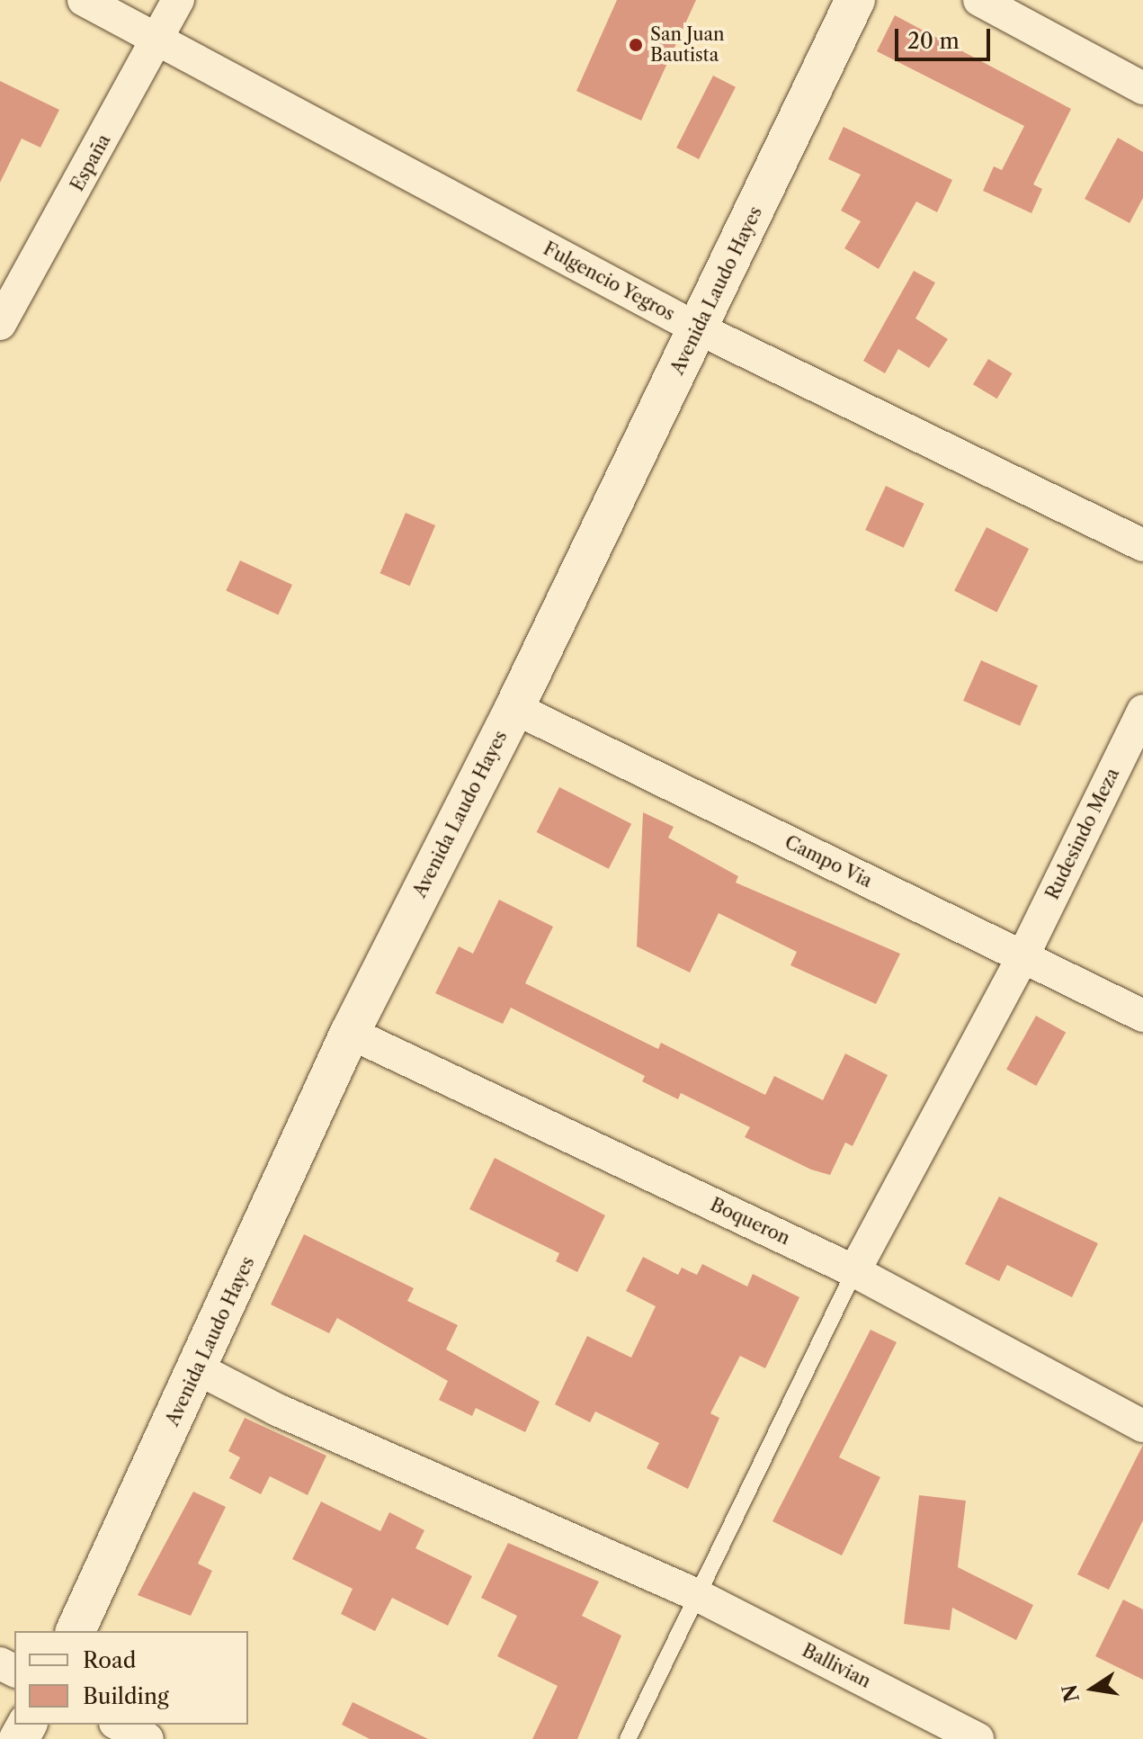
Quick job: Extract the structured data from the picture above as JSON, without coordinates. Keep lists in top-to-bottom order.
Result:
{
  "streets": {
    "street": [
      "España",
      "Fulgencio Yegros",
      "Avenida Laudo Hayes",
      "Rudesindo Meza",
      "Campo Via",
      "Boqueron",
      "Ballivian"
    ]
  },
  "crossings": [
    ["España", "Fulgencio Yegros"],
    ["Fulgencio Yegros", "Avenida Laudo Hayes"],
    ["Avenida Laudo Hayes", "Campo Via"],
    ["Avenida Laudo Hayes", "Boqueron"],
    ["Avenida Laudo Hayes", "Ballivian"],
    ["Rudesindo Meza", "Campo Via"],
    ["Rudesindo Meza", "Boqueron"]
  ],
  "places": ["San Juan Bautista"],
  "legend": ["Road", "Building"],
  "scale_bar": "20 m",
  "north": "left"
}
